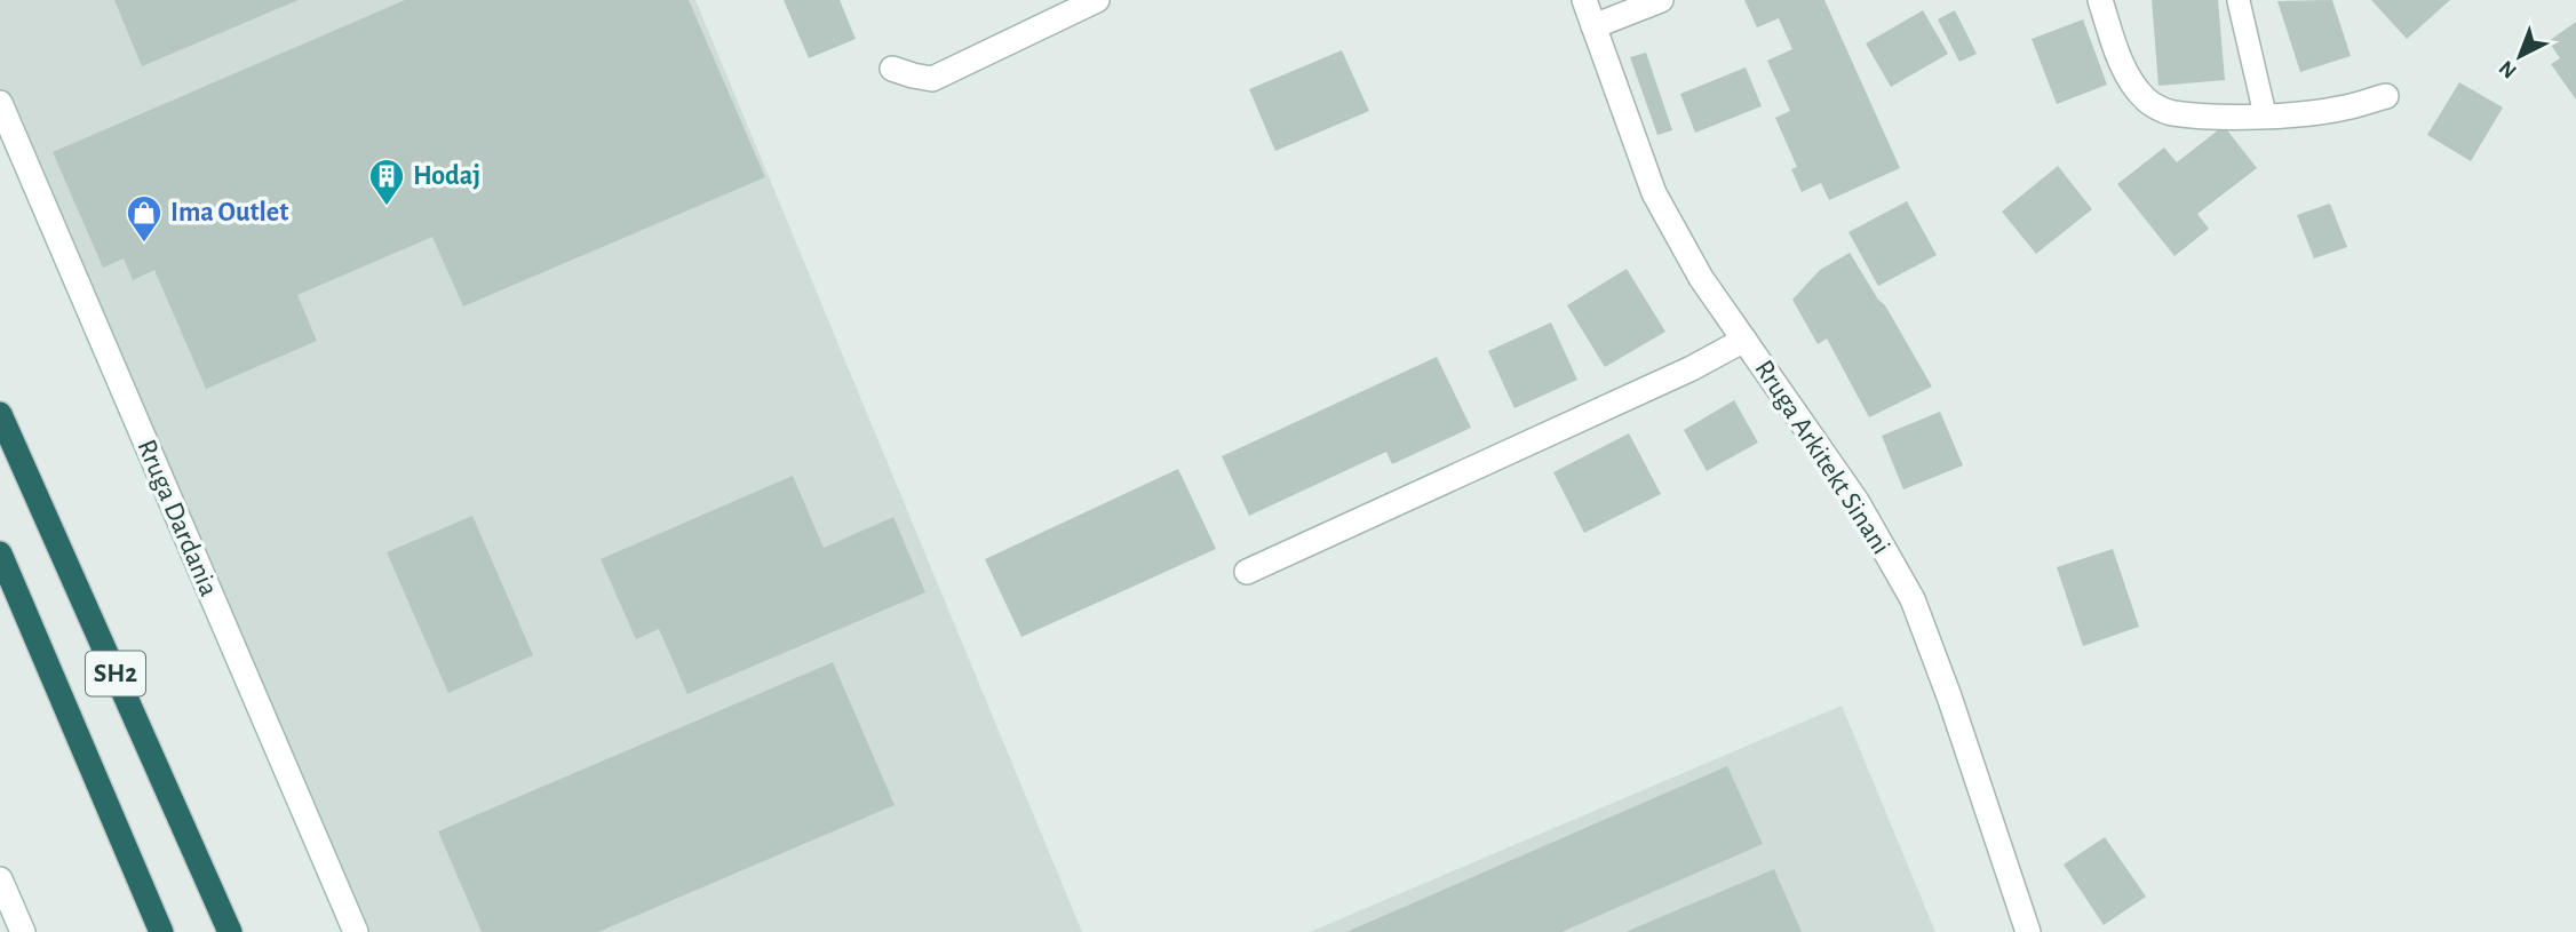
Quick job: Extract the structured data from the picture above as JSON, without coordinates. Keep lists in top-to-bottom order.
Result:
{
  "streets": {
    "highway": ["SH2"],
    "street": ["Rruga Arkitekt Sinani", "Rruga Dardania"]
  },
  "places": {
    "building": ["Hodaj"],
    "shop": ["Ima Outlet"]
  },
  "north": "bottom left"
}
